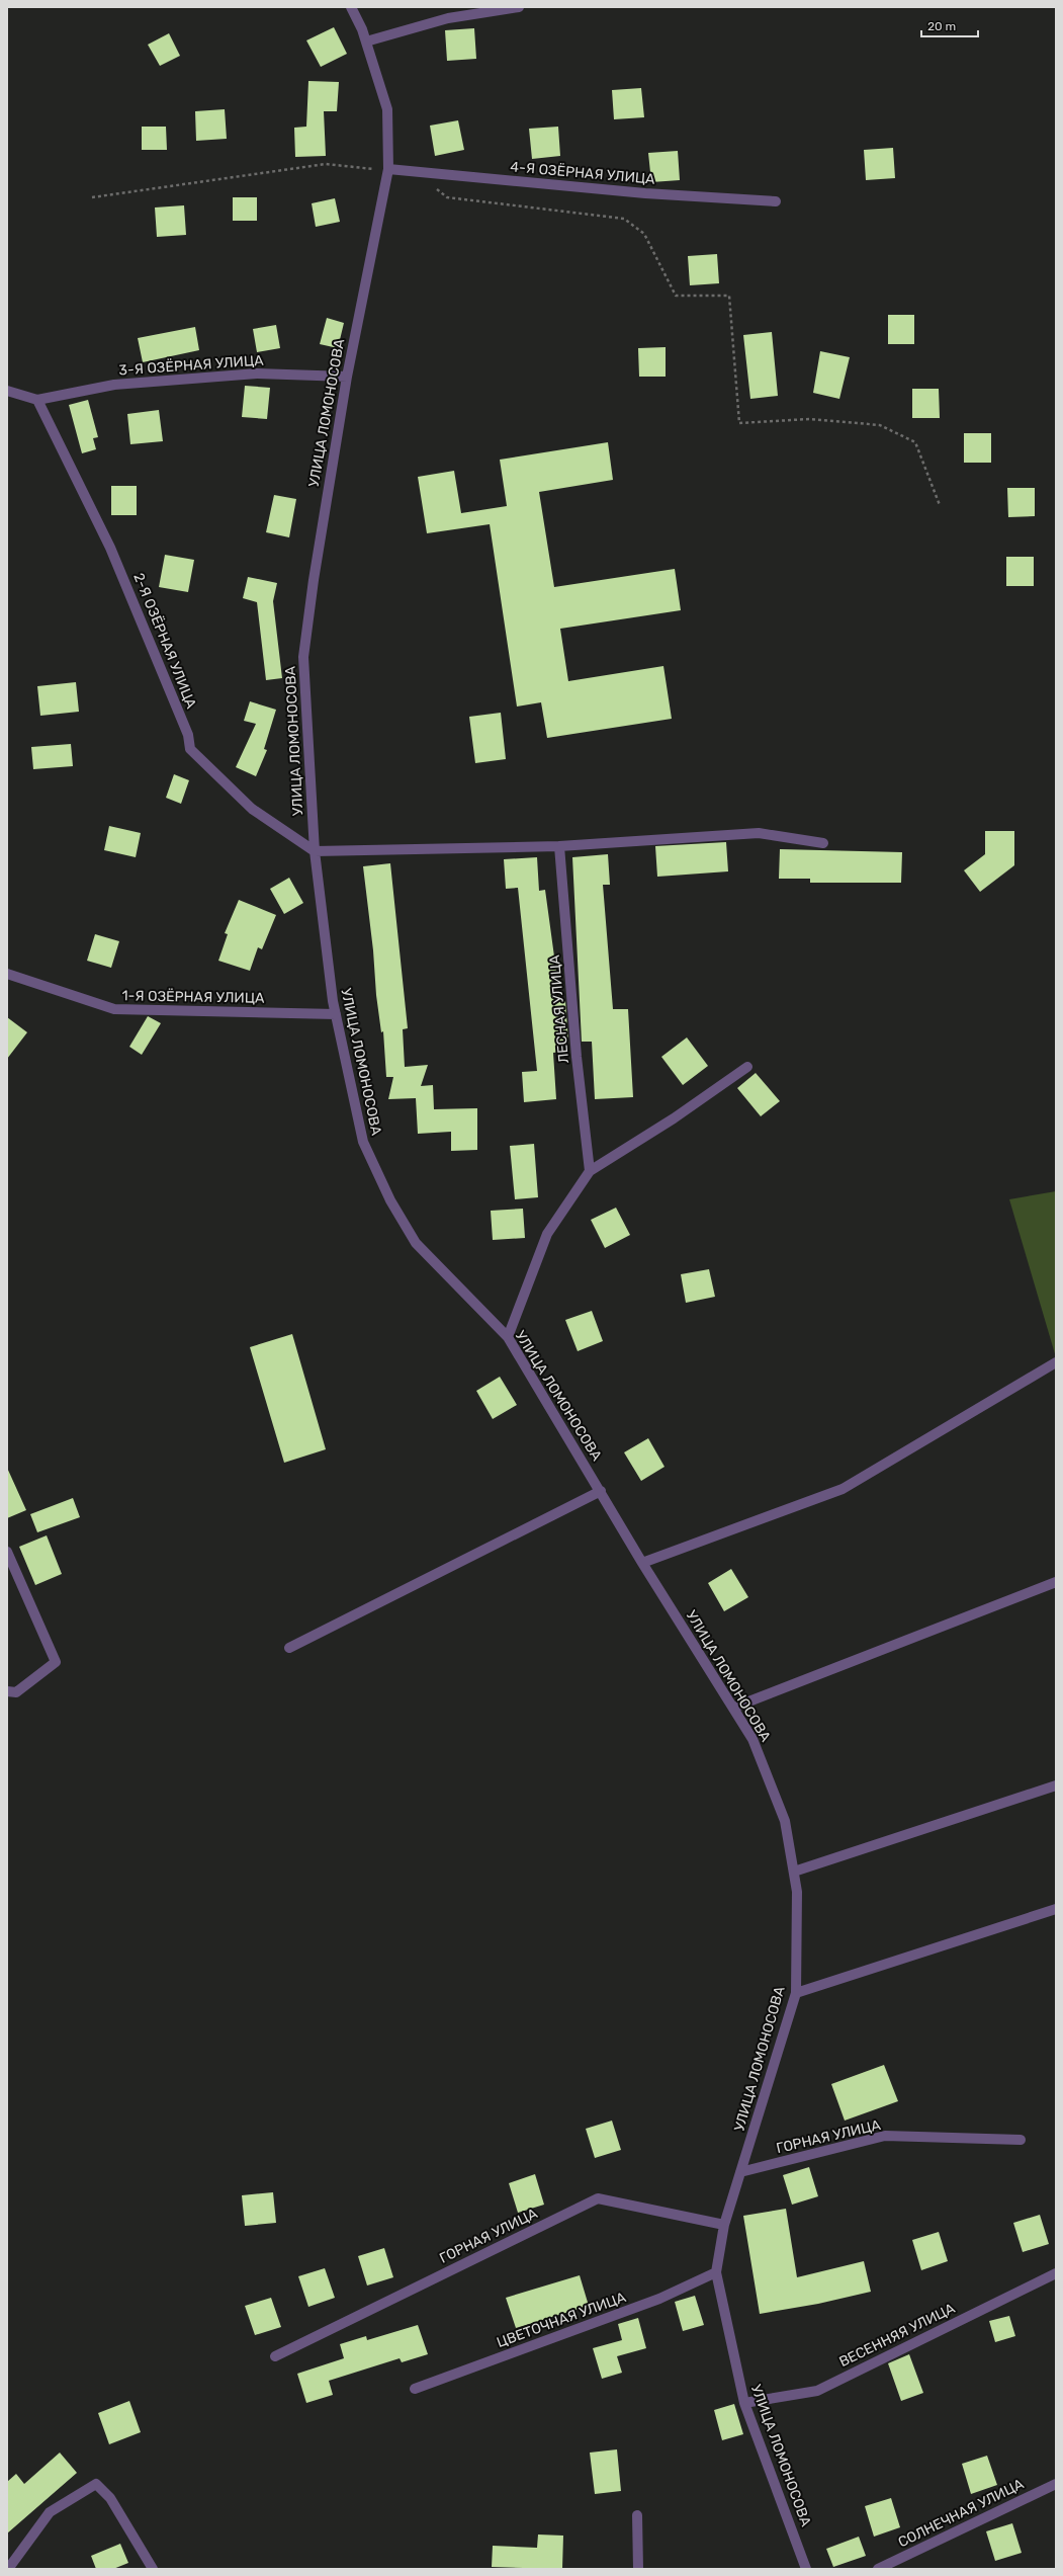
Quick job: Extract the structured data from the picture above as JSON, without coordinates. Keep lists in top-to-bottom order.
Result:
{
  "streets": {
    "street": [
      "4-Я ОЗЁРНАЯ УЛИЦА",
      "3-Я ОЗЁРНАЯ УЛИЦА",
      "УЛИЦА ЛОМОНОСОВА",
      "2-Я ОЗЁРНАЯ УЛИЦА",
      "1-Я ОЗЁРНАЯ УЛИЦА",
      "ЛЕСНАЯ УЛИЦА",
      "ГОРНАЯ УЛИЦА",
      "ЦВЕТОЧНАЯ УЛИЦА",
      "ВЕСЕННЯЯ УЛИЦА",
      "СОЛНЕЧНАЯ УЛИЦА"
    ]
  },
  "crossings": [
    ["4-Я ОЗЁРНАЯ УЛИЦА", "УЛИЦА ЛОМОНОСОВА"],
    ["3-Я ОЗЁРНАЯ УЛИЦА", "УЛИЦА ЛОМОНОСОВА"],
    ["3-Я ОЗЁРНАЯ УЛИЦА", "2-Я ОЗЁРНАЯ УЛИЦА"],
    ["УЛИЦА ЛОМОНОСОВА", "2-Я ОЗЁРНАЯ УЛИЦА"],
    ["УЛИЦА ЛОМОНОСОВА", "1-Я ОЗЁРНАЯ УЛИЦА"],
    ["УЛИЦА ЛОМОНОСОВА", "ГОРНАЯ УЛИЦА"],
    ["УЛИЦА ЛОМОНОСОВА", "ЦВЕТОЧНАЯ УЛИЦА"],
    ["УЛИЦА ЛОМОНОСОВА", "ВЕСЕННЯЯ УЛИЦА"]
  ],
  "scale_bar": "20 m"
}
